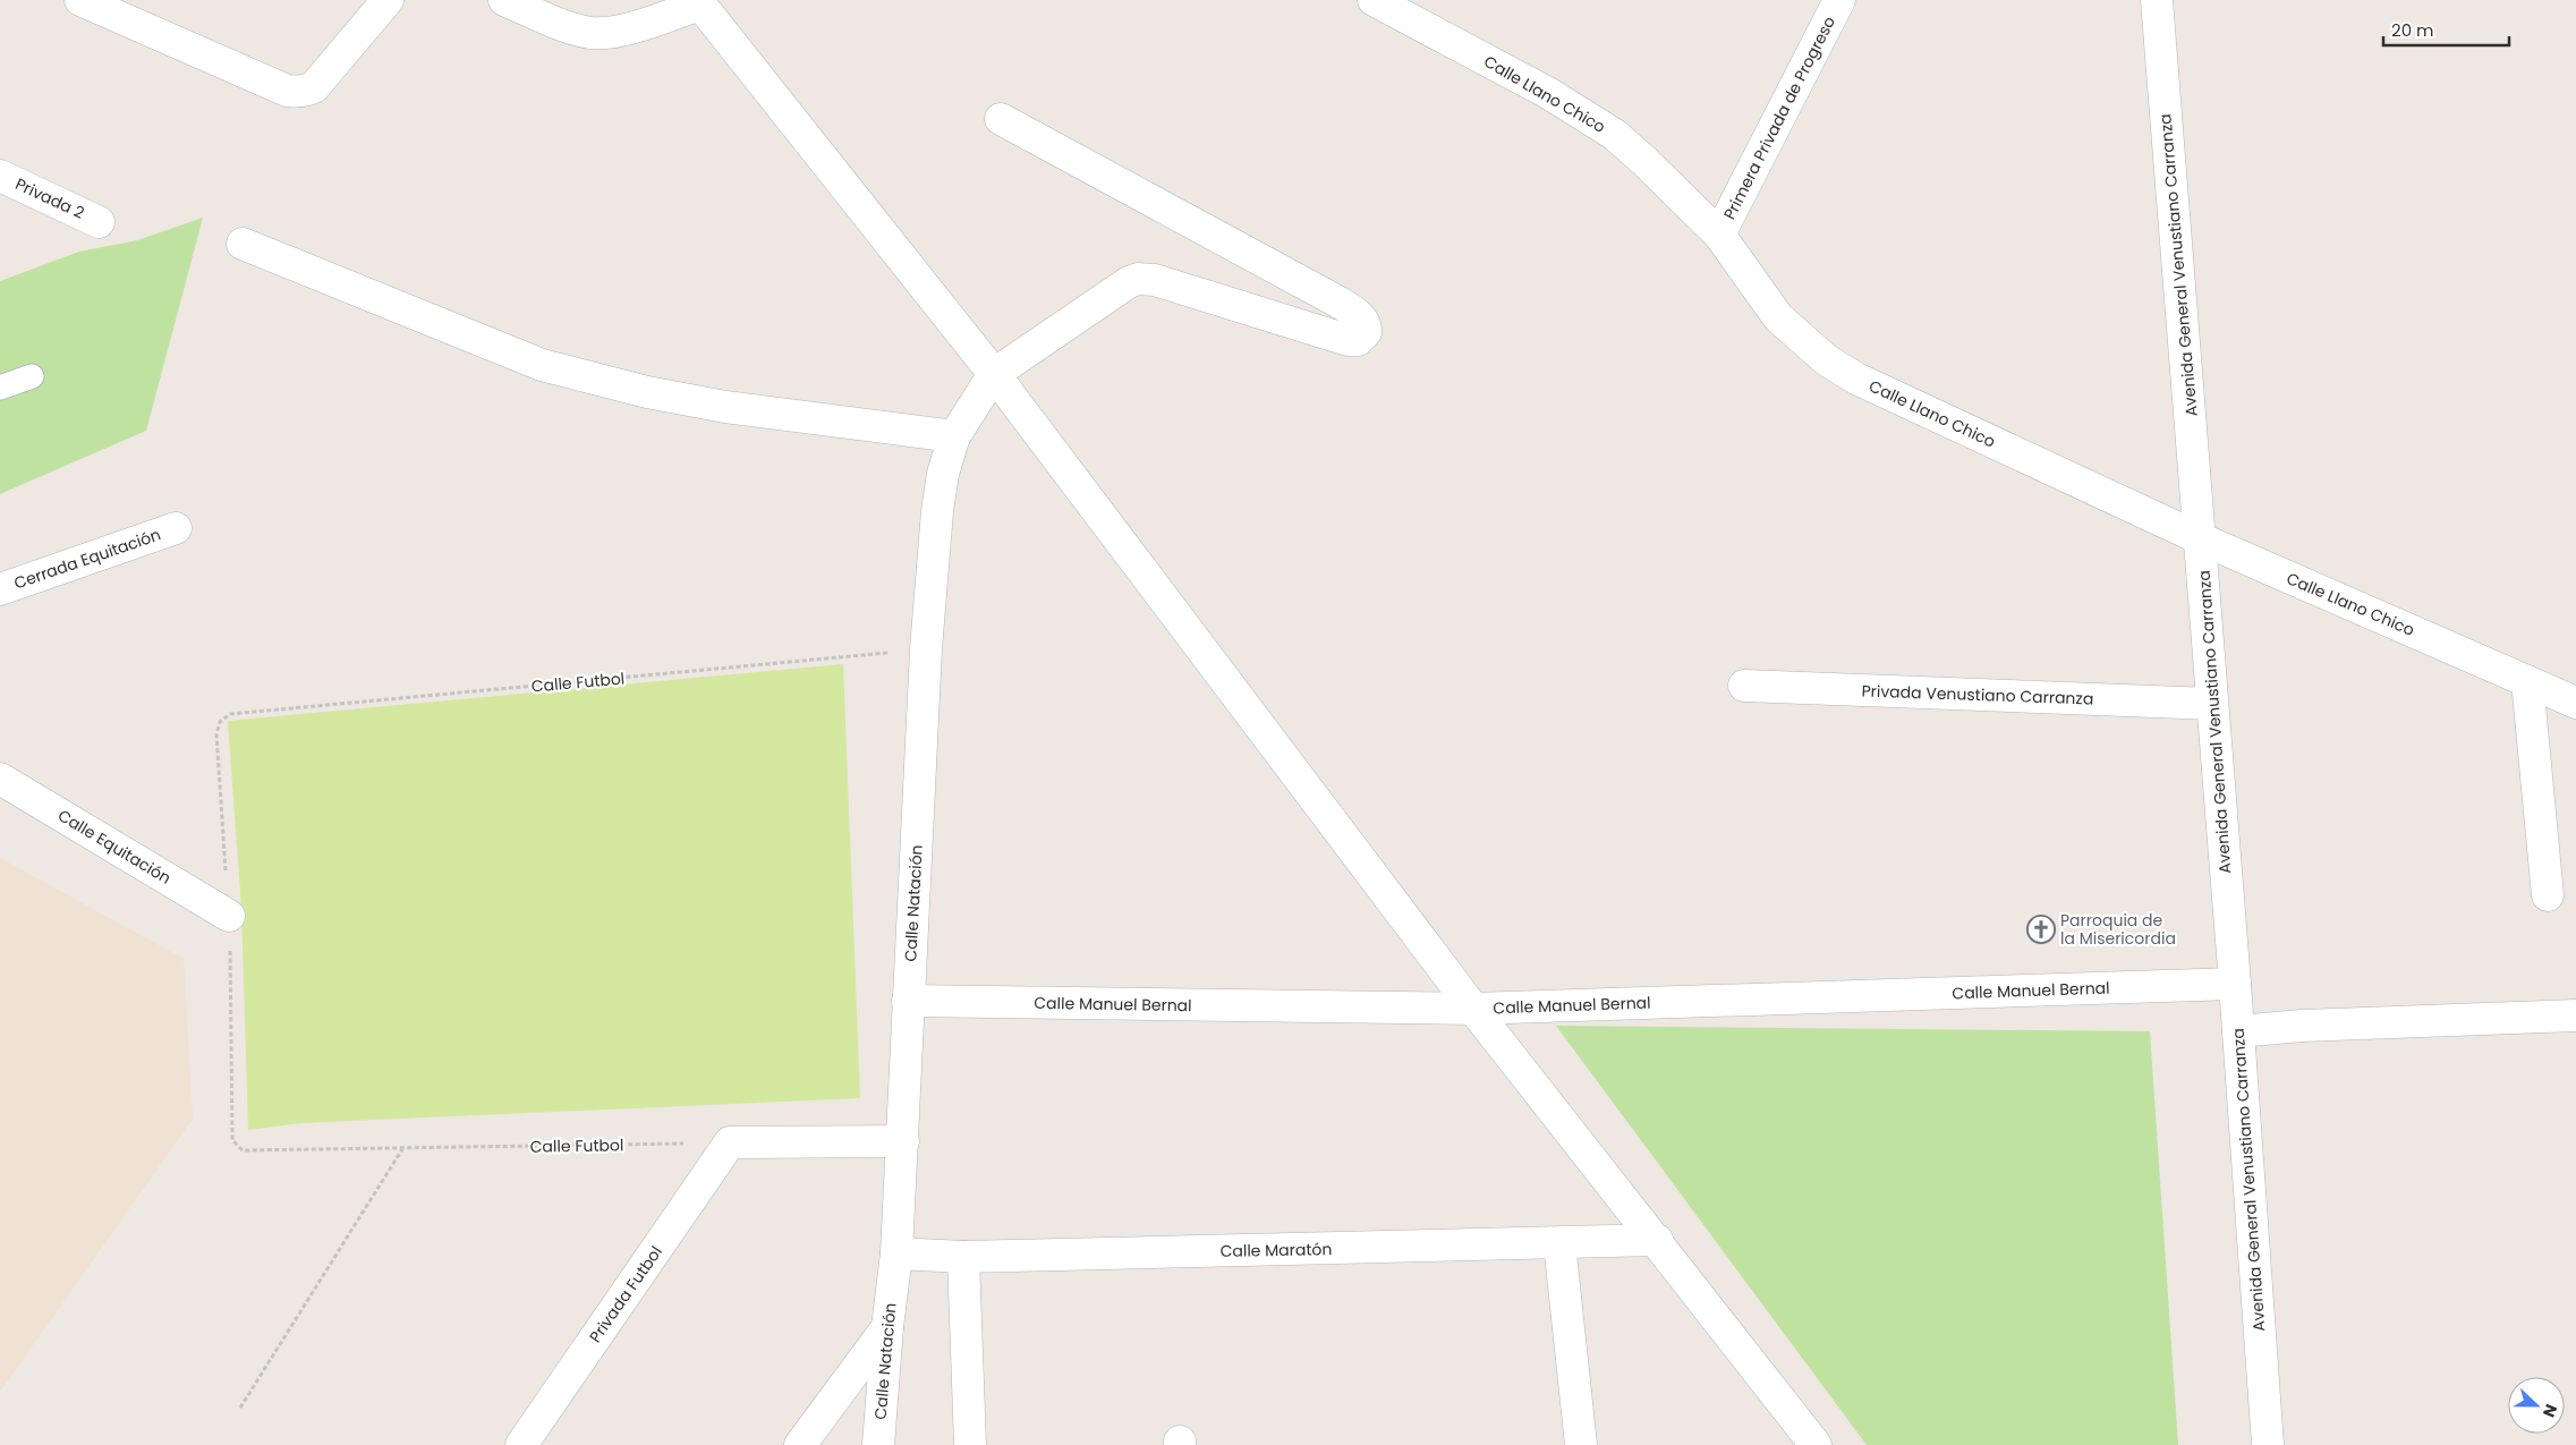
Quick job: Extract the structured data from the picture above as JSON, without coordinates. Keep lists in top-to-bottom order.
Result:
{
  "streets": {
    "street": [
      "Calle Llano Chico",
      "Primera Privada de Progreso",
      "Privada 2",
      "Avenida General Venustiano Carranza",
      "Cerrada Equitación",
      "Privada Venustiano Carranza",
      "Calle Equitación",
      "Calle Natación",
      "Calle Manuel Bernal",
      "Calle Maratón",
      "Privada Futbol"
    ],
    "path": ["Calle Futbol"]
  },
  "crossings": [
    ["Calle Llano Chico", "Primera Privada de Progreso"],
    ["Calle Llano Chico", "Avenida General Venustiano Carranza"],
    ["Avenida General Venustiano Carranza", "Privada Venustiano Carranza"],
    ["Avenida General Venustiano Carranza", "Calle Manuel Bernal"],
    ["Calle Futbol", "Calle Natación"],
    ["Calle Futbol", "Privada Futbol"],
    ["Calle Natación", "Calle Manuel Bernal"],
    ["Calle Natación", "Calle Maratón"]
  ],
  "places": {
    "church": ["Parroquia de la Misericordia"]
  },
  "scale_bar": "20 m",
  "north": "right"
}
